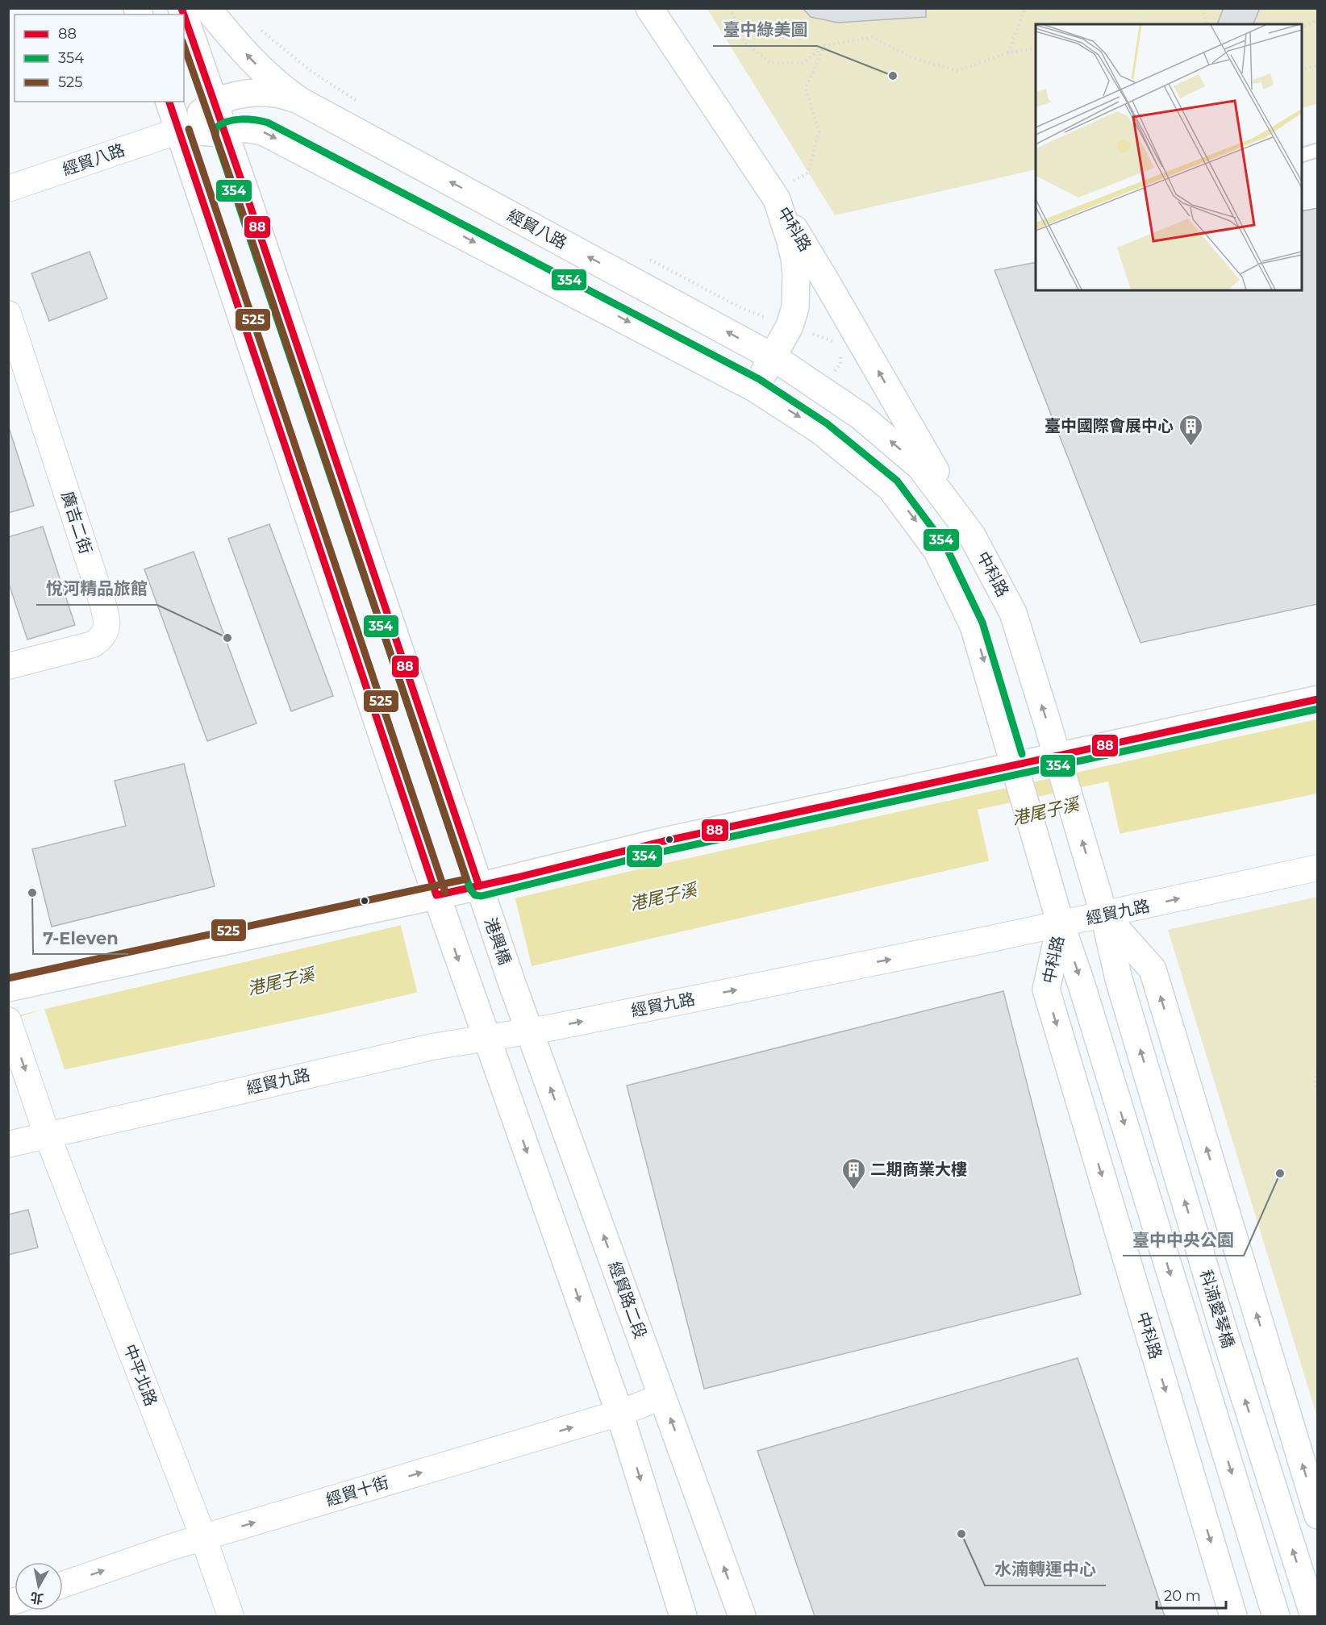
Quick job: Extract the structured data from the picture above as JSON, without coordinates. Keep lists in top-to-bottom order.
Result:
{
  "streets": {
    "street": [
      "經貿八路",
      "中科路",
      "廣吉二街",
      "經貿九路",
      "港興橋",
      "經貿路二段",
      "科湳愛琴橋",
      "中平北路",
      "經貿十街"
    ]
  },
  "crossings": [
    ["經貿八路", "中科路"],
    ["中科路", "經貿九路"],
    ["中科路", "科湳愛琴橋"],
    ["經貿九路", "經貿路二段"],
    ["經貿九路", "科湳愛琴橋"],
    ["經貿九路", "中平北路"],
    ["港興橋", "經貿路二段"],
    ["經貿路二段", "經貿十街"],
    ["中平北路", "經貿十街"]
  ],
  "one_way": ["經貿十街"],
  "water": ["港尾子溪"],
  "places": {
    "other": [
      "臺中綠美圖",
      "悅河精品旅館",
      "7-Eleven",
      "臺中中央公園",
      "水湳轉運中心"
    ],
    "building": ["臺中國際會展中心", "二期商業大樓"]
  },
  "lines": ["transit line 88", "transit line 525", "transit line 354"],
  "legend": ["88", "354", "525"],
  "scale_bar": "20 m",
  "north": "bottom"
}
